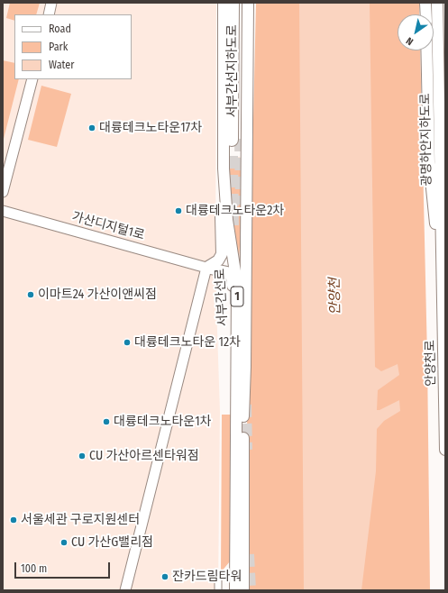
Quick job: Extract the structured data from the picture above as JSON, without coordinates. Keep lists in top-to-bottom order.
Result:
{
  "streets": {
    "highway": ["서부간선지하도로"],
    "main road": [
      "광명하안지하도로",
      "1",
      "서부간선로",
      "안양천로"
    ],
    "street": ["가산디지털1로"]
  },
  "crossings": [
    ["광명하안지하도로", "안양천로"]
  ],
  "water": ["안양천"],
  "places": [
    "대륭테크노타운17차",
    "대륭테크노타운2차",
    "이마트24 가산이앤씨점",
    "대륭테크노타운 12차",
    "대륭테크노타운1차",
    "CU 가산아르센타워점",
    "서울세관 구로지원센터",
    "CU 가산G밸리점",
    "잔카드림타워"
  ],
  "legend": ["Road", "Park", "Water"],
  "scale_bar": "100 m",
  "north": "bottom left"
}
